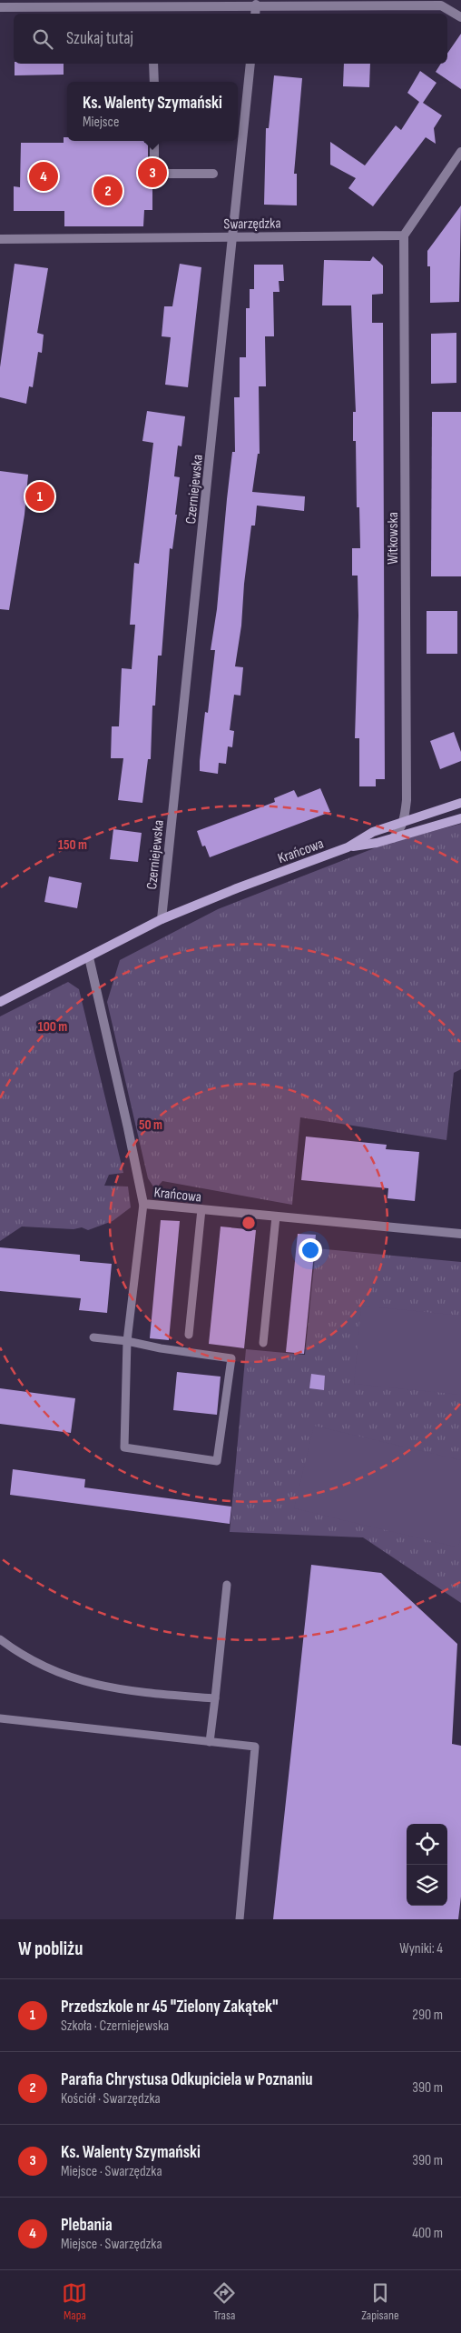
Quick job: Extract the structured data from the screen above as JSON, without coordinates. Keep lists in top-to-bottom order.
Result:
{
  "streets": {
    "street": [
      "Swarzędzka",
      "Czerniejewska",
      "Witkowska",
      "Krańcowa"
    ]
  },
  "crossings": [
    ["Swarzędzka", "Czerniejewska"],
    ["Swarzędzka", "Witkowska"],
    ["Czerniejewska", "Krańcowa"],
    ["Witkowska", "Krańcowa"]
  ],
  "page": {
    "search": "Szukaj tutaj",
    "popup": ["Ks. Walenty Szymański", "Miejsce"],
    "pins": [
      "3",
      "4",
      "2",
      "1"
    ],
    "heading": ["W pobliżu", "Wyniki: 4"],
    "list": [
      {
        "mark": "1",
        "name": "Przedszkole nr 45 \"Zielony Zakątek\"",
        "note": "Szkoła · Czerniejewska",
        "value": "290 m"
      },
      {
        "mark": "2",
        "name": "Parafia Chrystusa Odkupiciela w Poznaniu",
        "note": "Kościół · Swarzędzka",
        "value": "390 m"
      },
      {
        "mark": "3",
        "name": "Ks. Walenty Szymański",
        "note": "Miejsce · Swarzędzka",
        "value": "390 m"
      },
      {
        "mark": "4",
        "name": "Plebania",
        "note": "Miejsce · Swarzędzka",
        "value": "400 m"
      }
    ],
    "nav": ["Mapa", "Trasa", "Zapisane"]
  },
  "rings": ["150 m", "100 m", "50 m"]
}
